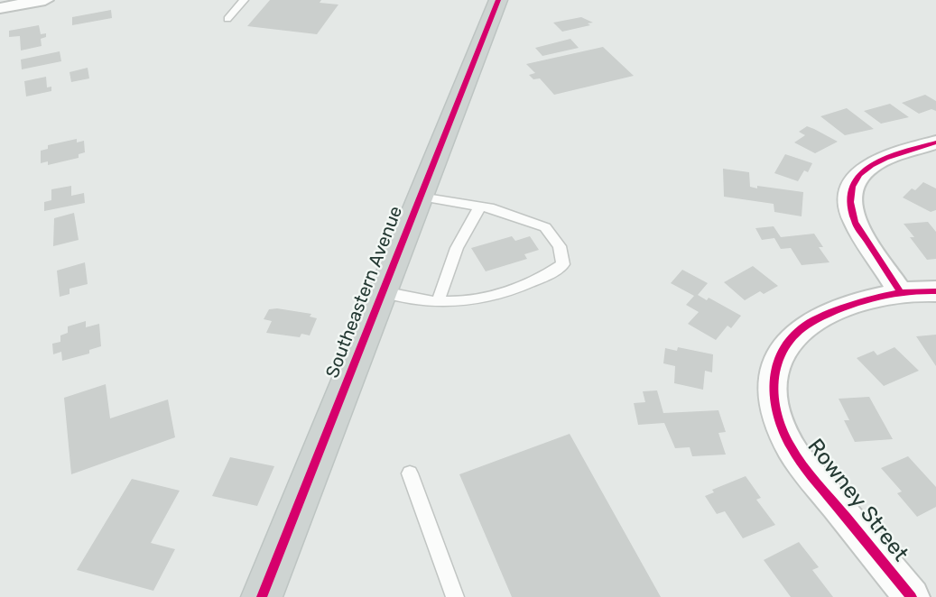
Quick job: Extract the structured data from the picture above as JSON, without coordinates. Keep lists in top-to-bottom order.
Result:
{
  "streets": {
    "main road": ["Southeastern Avenue"],
    "street": ["Rowney Street"]
  }
}
